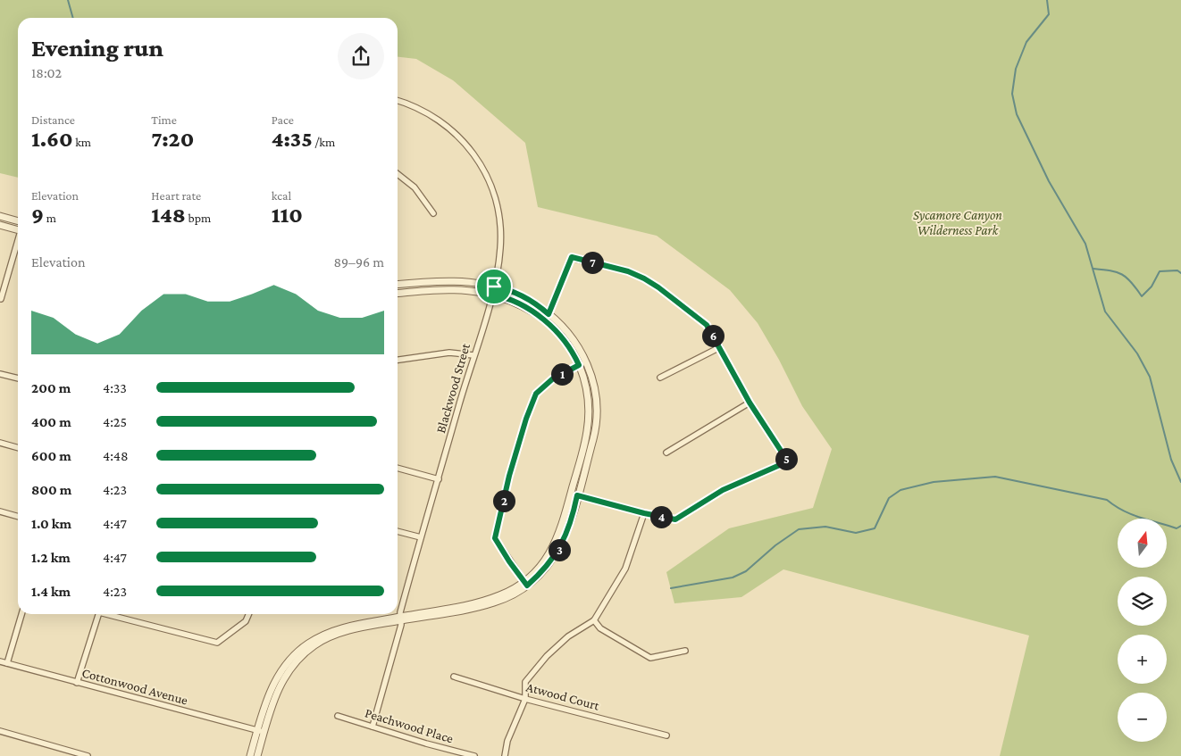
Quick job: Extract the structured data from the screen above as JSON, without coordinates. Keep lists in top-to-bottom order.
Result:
{
  "streets": {
    "street": [
      "Blackwood Street",
      "Cottonwood Avenue",
      "Atwood Court",
      "Peachwood Place"
    ]
  },
  "crossings": [
    ["Blackwood Street", "Peachwood Place"]
  ],
  "parks": ["Sycamore Canyon Wilderness Park"],
  "north": "top",
  "page": {
    "heading": ["Evening run", "18:02"],
    "stats": [
      ["Distance", "1.60 km"],
      ["Time", "7:20"],
      ["Pace", "4:35 /km"],
      ["Elevation", "9 m"],
      ["Heart rate", "148 bpm"],
      ["kcal", "110"]
    ],
    "chart": ["Elevation", "89–96 m"],
    "pins": [
      "7",
      "6",
      "1",
      "5",
      "2",
      "4",
      "3"
    ],
    "list": [
      {
        "name": "200 m",
        "note": "4:33"
      },
      {
        "name": "400 m",
        "note": "4:25"
      },
      {
        "name": "600 m",
        "note": "4:48"
      },
      {
        "name": "800 m",
        "note": "4:23"
      },
      {
        "name": "1.0 km",
        "note": "4:47"
      },
      {
        "name": "1.2 km",
        "note": "4:47"
      },
      {
        "name": "1.4 km",
        "note": "4:23"
      }
    ],
    "map_buttons": ["+", "−"]
  }
}
